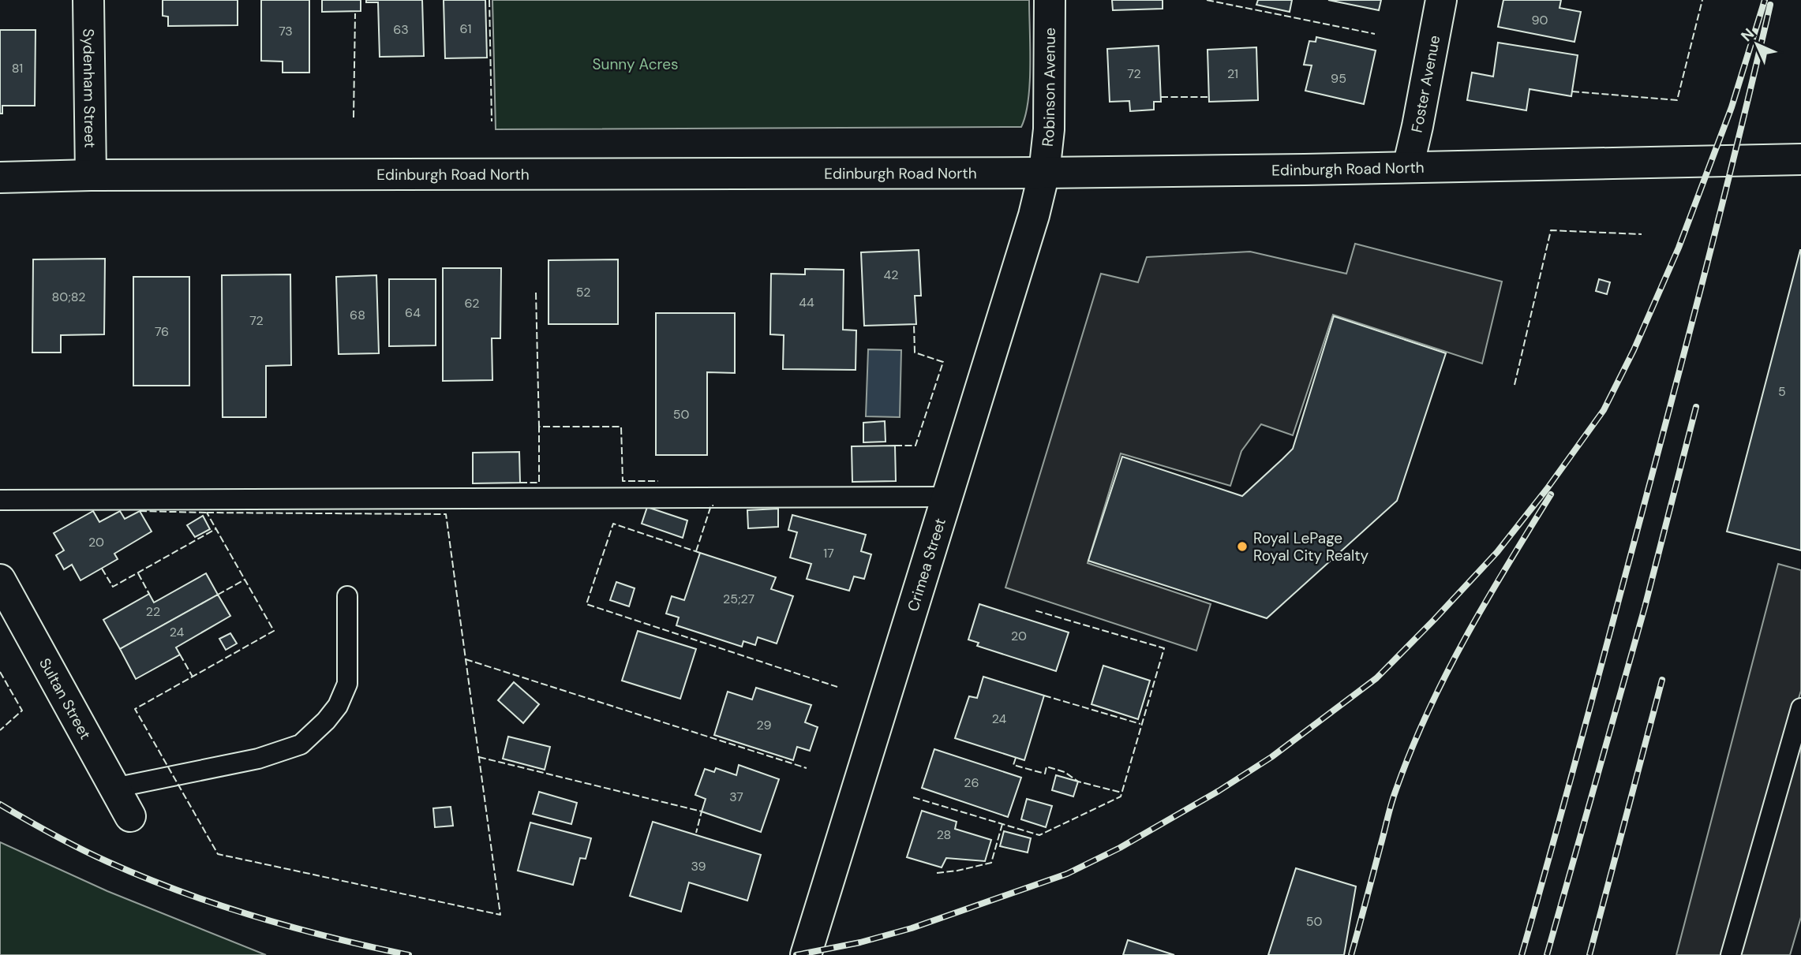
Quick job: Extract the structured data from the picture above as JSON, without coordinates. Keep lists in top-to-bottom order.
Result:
{
  "streets": {
    "main road": [
      "Foster Avenue",
      "Robinson Avenue",
      "Sydenham Street",
      "Edinburgh Road North",
      "Crimea Street",
      "Sultan Street"
    ]
  },
  "crossings": [
    ["Foster Avenue", "Edinburgh Road North"],
    ["Robinson Avenue", "Edinburgh Road North"],
    ["Robinson Avenue", "Crimea Street"],
    ["Sydenham Street", "Edinburgh Road North"],
    ["Edinburgh Road North", "Crimea Street"]
  ],
  "parks": ["Sunny Acres"],
  "places": ["Royal LePage Royal City Realty"],
  "house_numbers": [
    "90",
    "61",
    "63",
    "73",
    "81",
    "72",
    "21",
    "95",
    "42",
    "52",
    "80;82",
    "44",
    "62",
    "64",
    "68",
    "72",
    "76",
    "5",
    "50",
    "20",
    "17",
    "25;27",
    "22",
    "24",
    "20",
    "24",
    "29",
    "26",
    "37",
    "28",
    "39",
    "50"
  ],
  "north": "top left"
}
